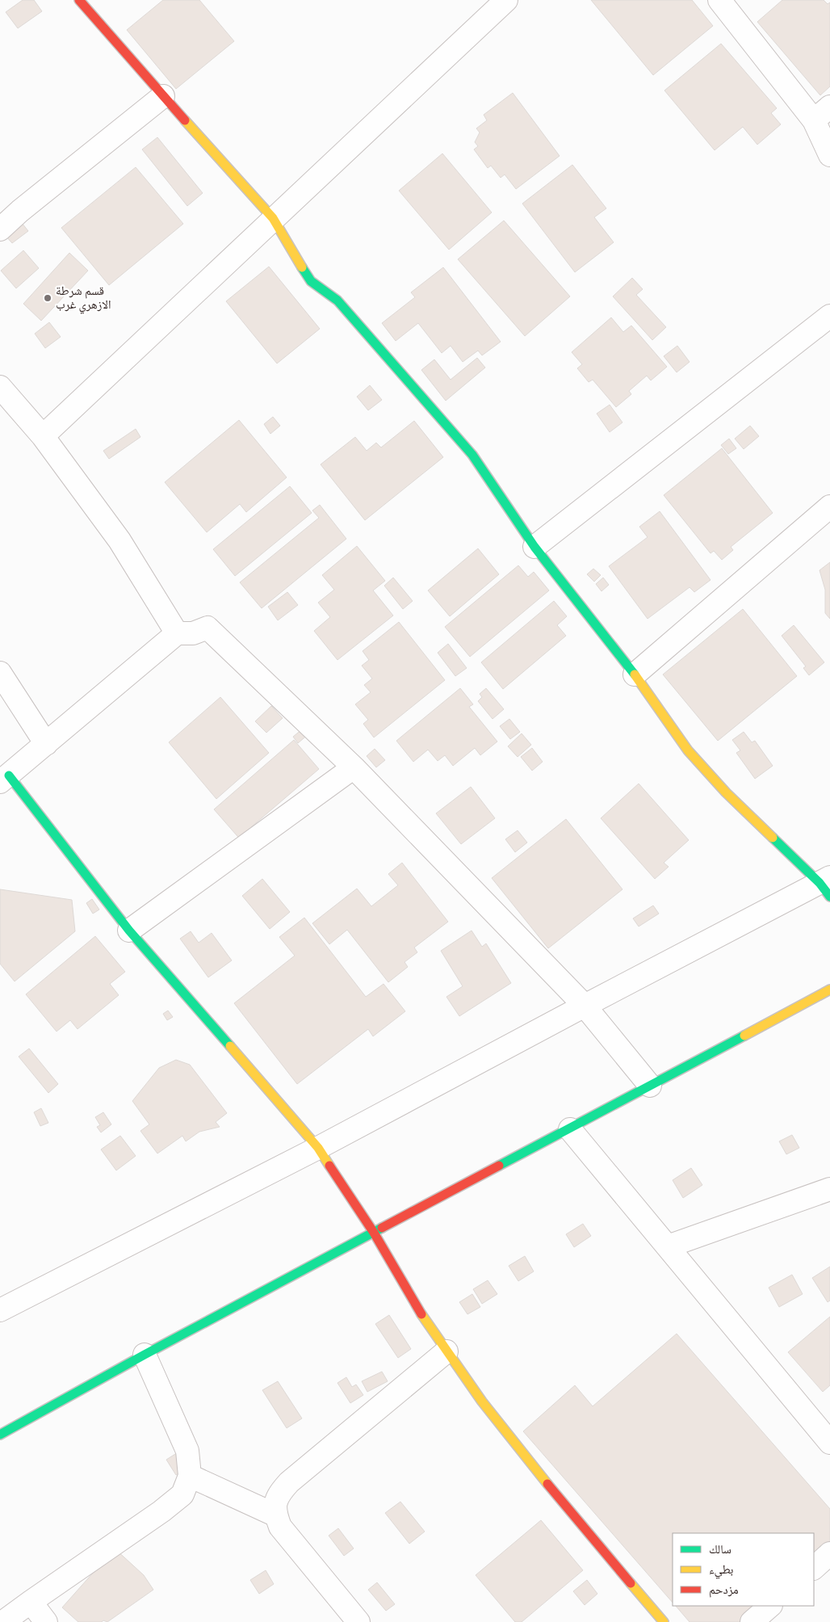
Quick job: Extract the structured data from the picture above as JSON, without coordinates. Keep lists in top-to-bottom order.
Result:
{
  "places": ["قسم شرطة الازهري غرب"],
  "legend": ["سالك", "بطيء", "مزدحم"]
}
